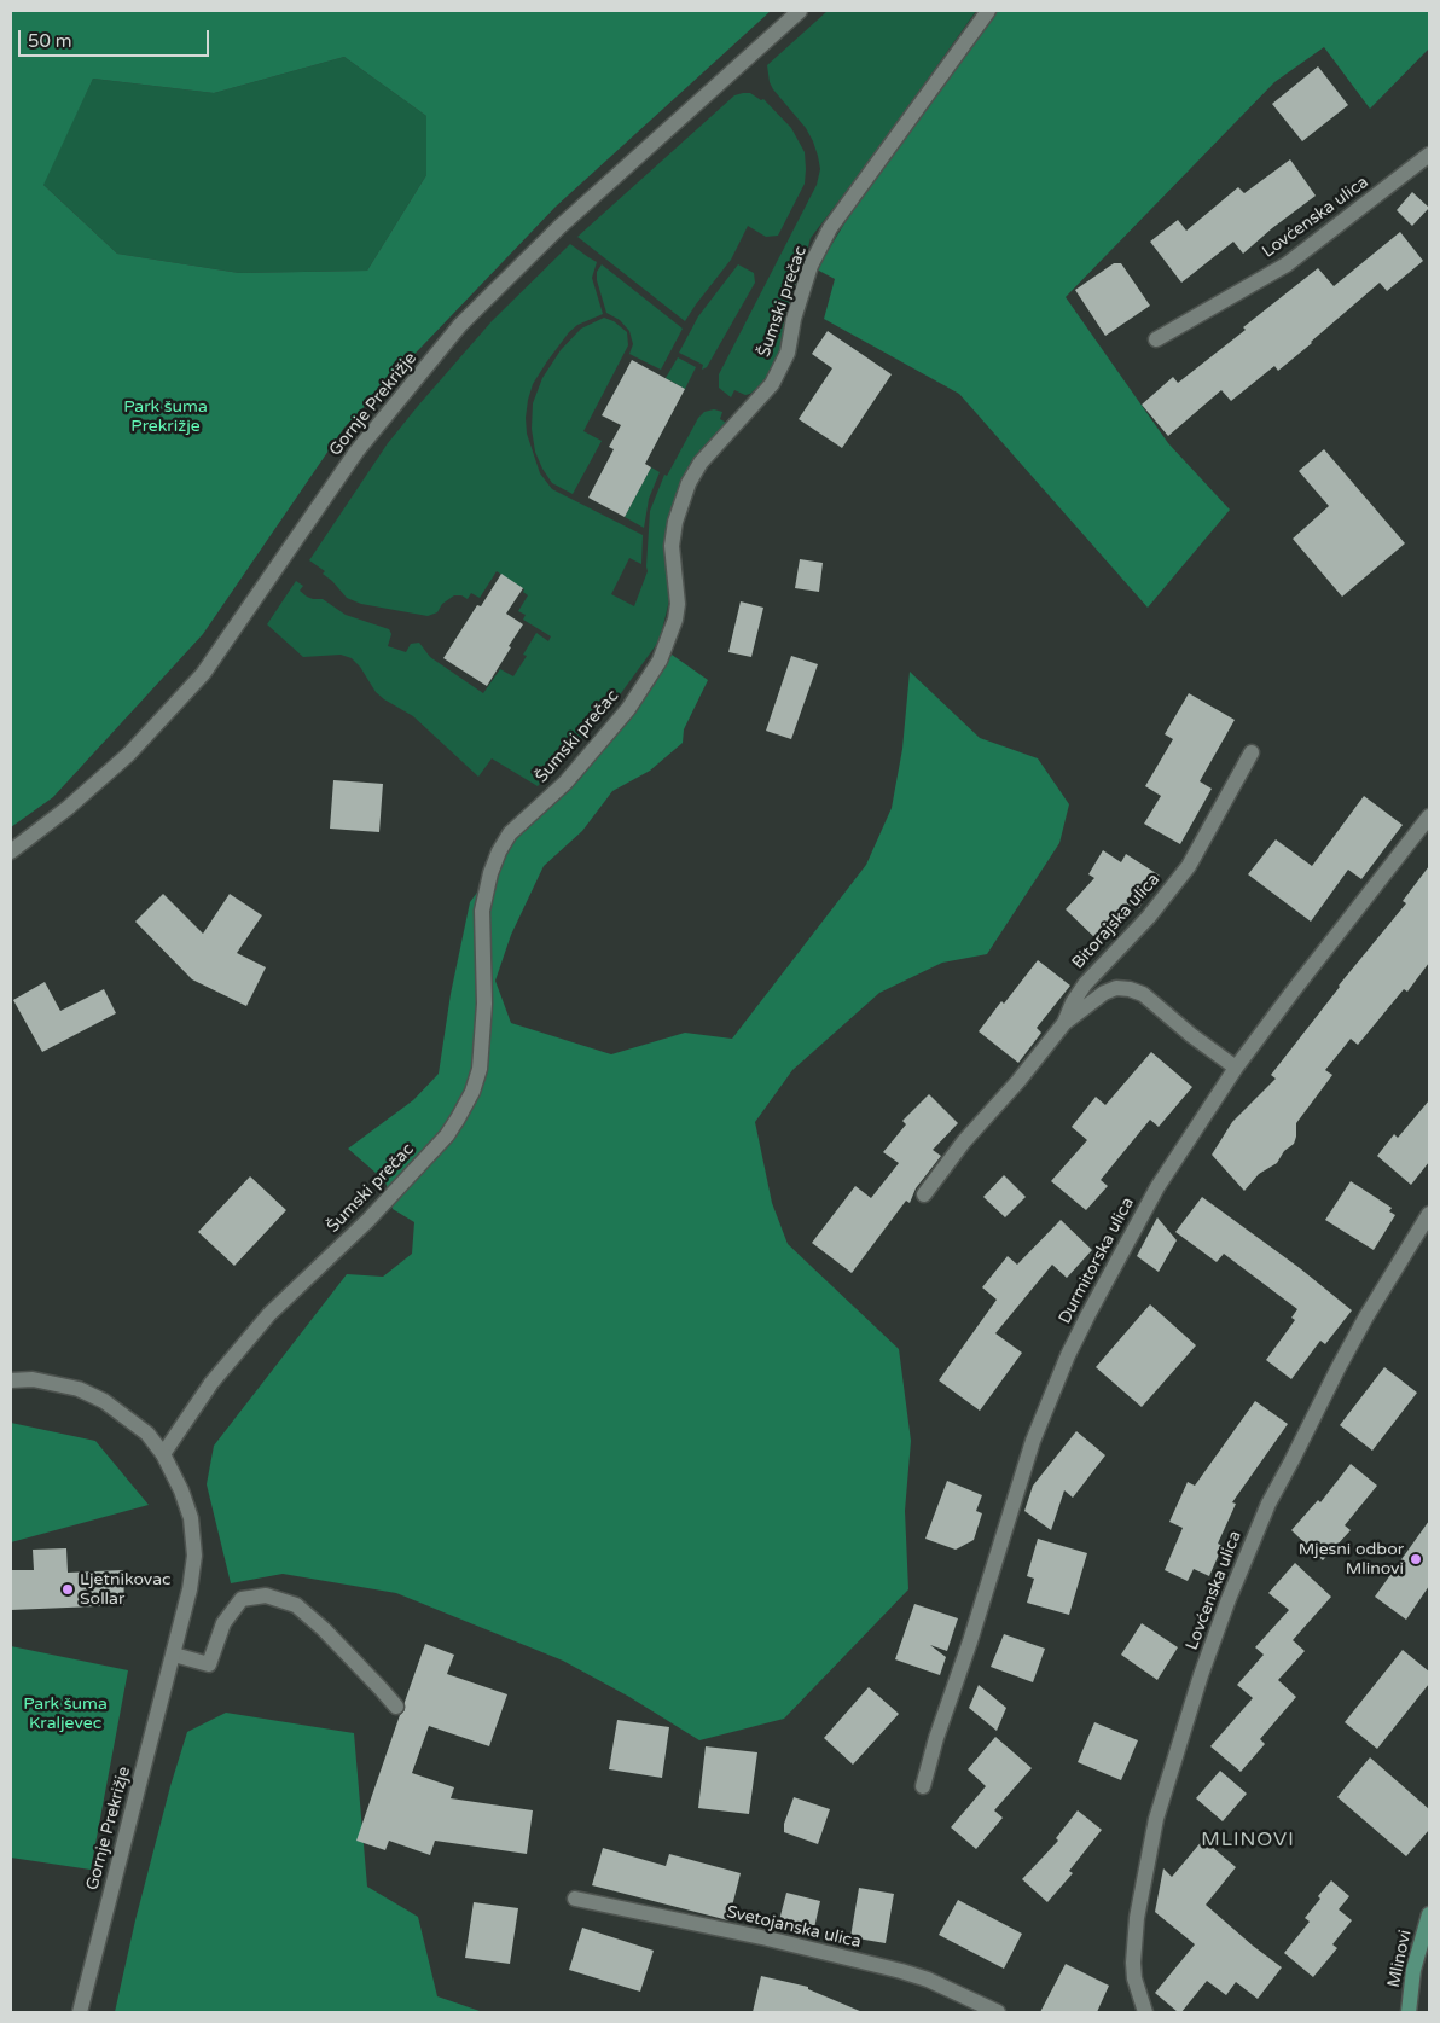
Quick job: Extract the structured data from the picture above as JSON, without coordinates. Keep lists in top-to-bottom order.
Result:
{
  "streets": {
    "main road": ["Mlinovi"],
    "street": [
      "Lovćenska ulica",
      "Šumski prečac",
      "Gornje Prekrižje",
      "Bitorajska ulica",
      "Durmitorska ulica",
      "Svetojanska ulica"
    ]
  },
  "crossings": [
    ["Šumski prečac", "Gornje Prekrižje"],
    ["Bitorajska ulica", "Durmitorska ulica"]
  ],
  "districts": ["MLINOVI"],
  "parks": ["Park šuma Prekrižje", "Park šuma Kraljevec"],
  "places": ["Mjesni odbor Mlinovi", "Ljetnikovac Sollar"],
  "scale_bar": "50 m"
}
